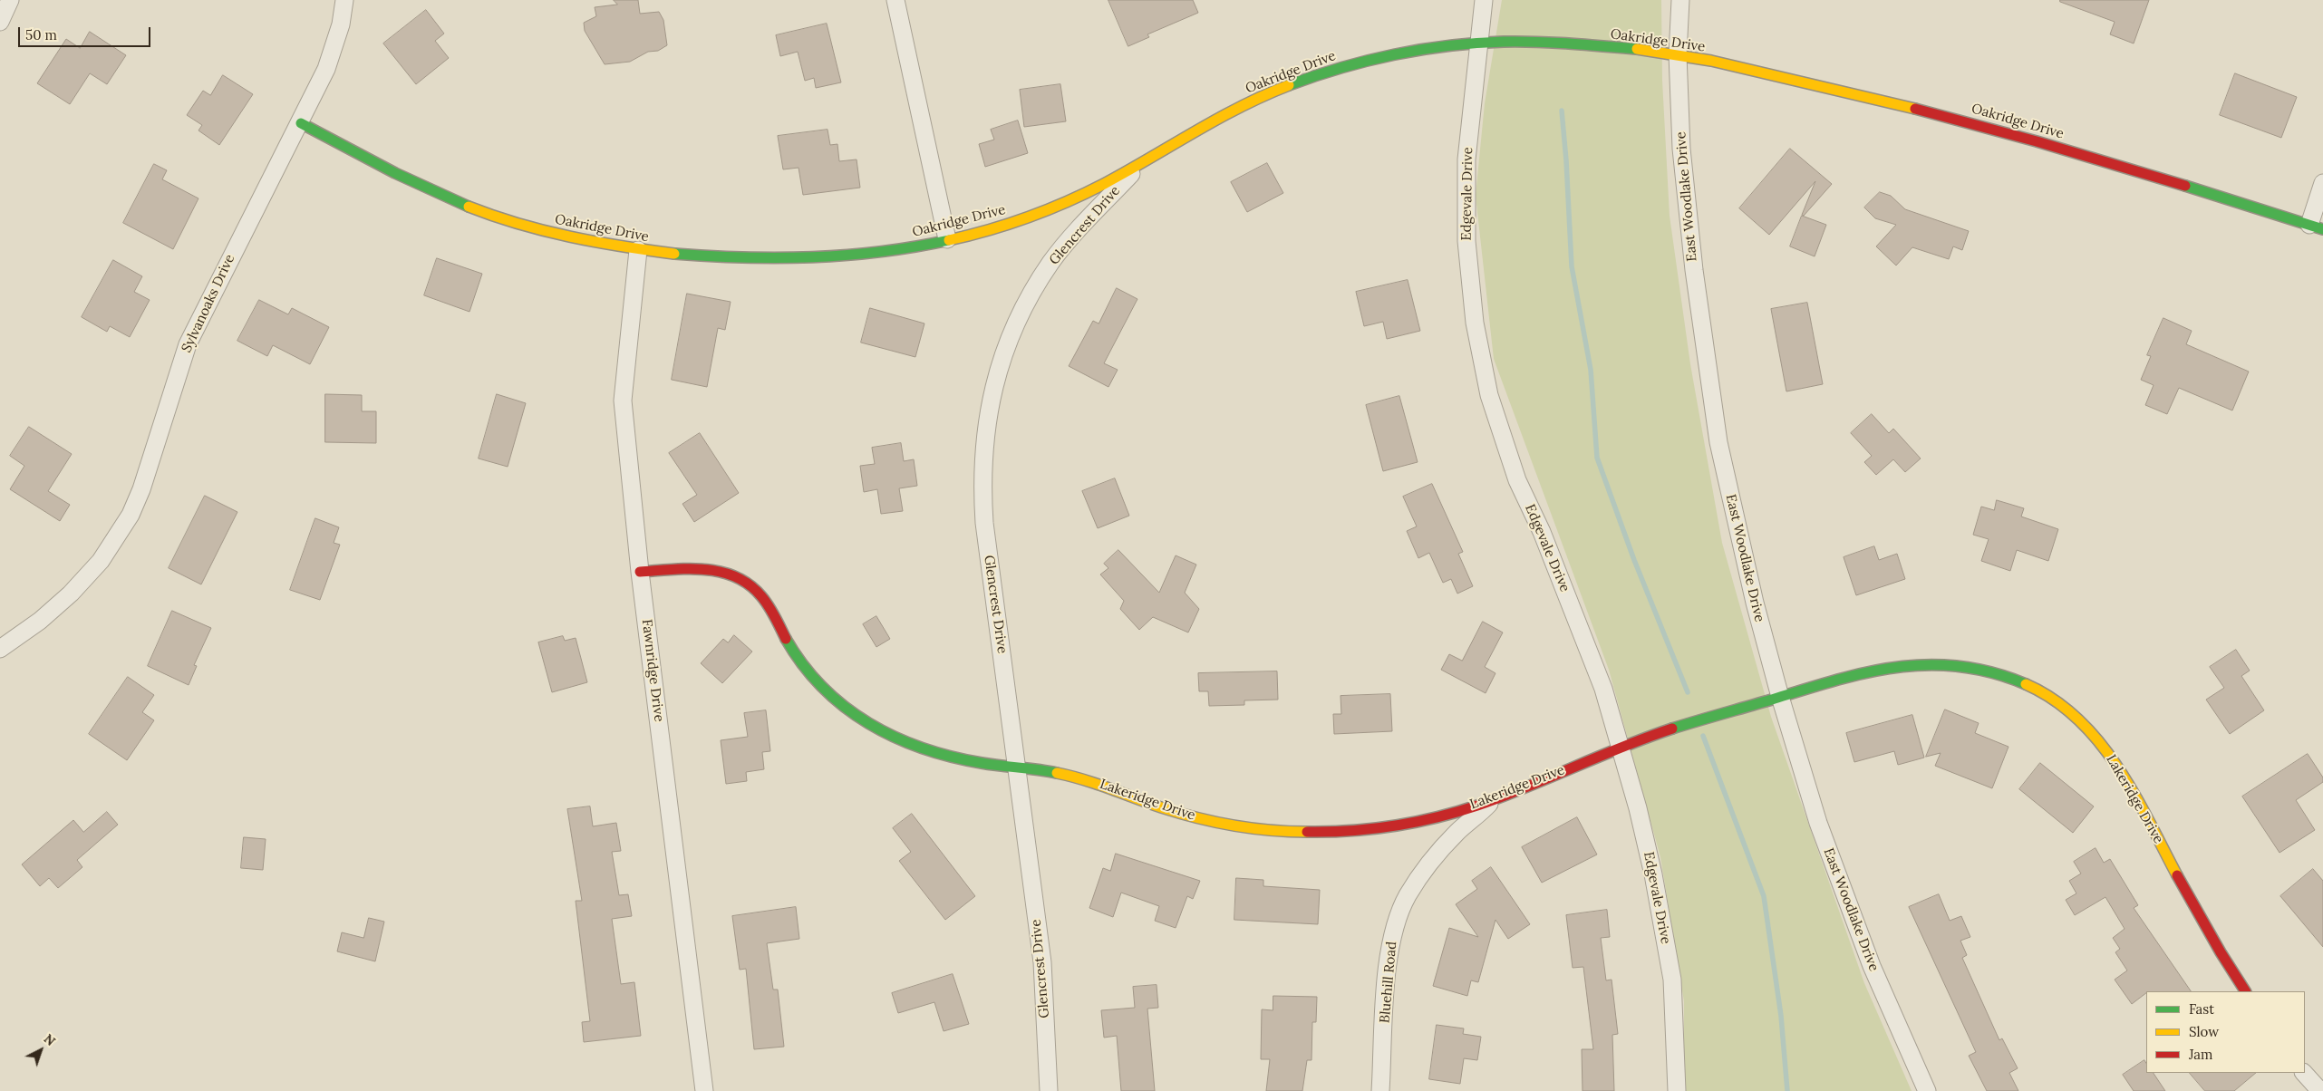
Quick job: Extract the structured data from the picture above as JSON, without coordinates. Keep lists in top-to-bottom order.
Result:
{
  "streets": {
    "street": [
      "Oakridge Drive",
      "Edgevale Drive",
      "East Woodlake Drive",
      "Glencrest Drive",
      "Sylvanoaks Drive",
      "Fawnridge Drive",
      "Lakeridge Drive",
      "Bluehill Road"
    ]
  },
  "crossings": [
    ["Oakridge Drive", "Edgevale Drive"],
    ["Oakridge Drive", "East Woodlake Drive"],
    ["Oakridge Drive", "Glencrest Drive"],
    ["Oakridge Drive", "Sylvanoaks Drive"],
    ["Oakridge Drive", "Fawnridge Drive"],
    ["Edgevale Drive", "Lakeridge Drive"],
    ["East Woodlake Drive", "Lakeridge Drive"],
    ["Glencrest Drive", "Lakeridge Drive"],
    ["Fawnridge Drive", "Lakeridge Drive"],
    ["Lakeridge Drive", "Bluehill Road"]
  ],
  "legend": ["Fast", "Slow", "Jam"],
  "scale_bar": "50 m",
  "north": "top right"
}
